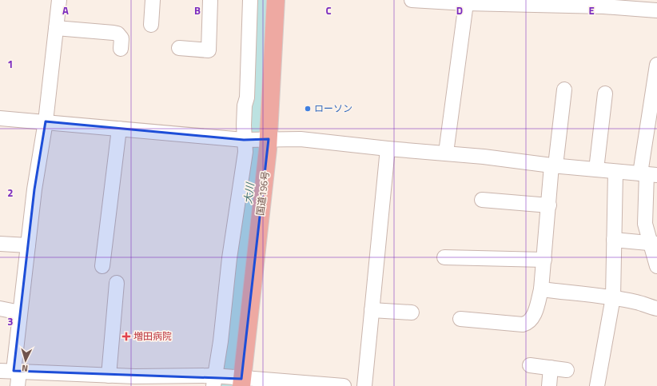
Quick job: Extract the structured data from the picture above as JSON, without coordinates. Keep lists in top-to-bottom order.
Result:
{
  "streets": {
    "highway": ["国道196号"]
  },
  "water": ["大川"],
  "places": {
    "other": ["ローソン"],
    "health": ["増田病院"]
  },
  "north": "bottom",
  "grid": {
    "columns": [
      "A",
      "B",
      "C",
      "D",
      "E"
    ],
    "rows": ["1", "2", "3"]
  }
}
